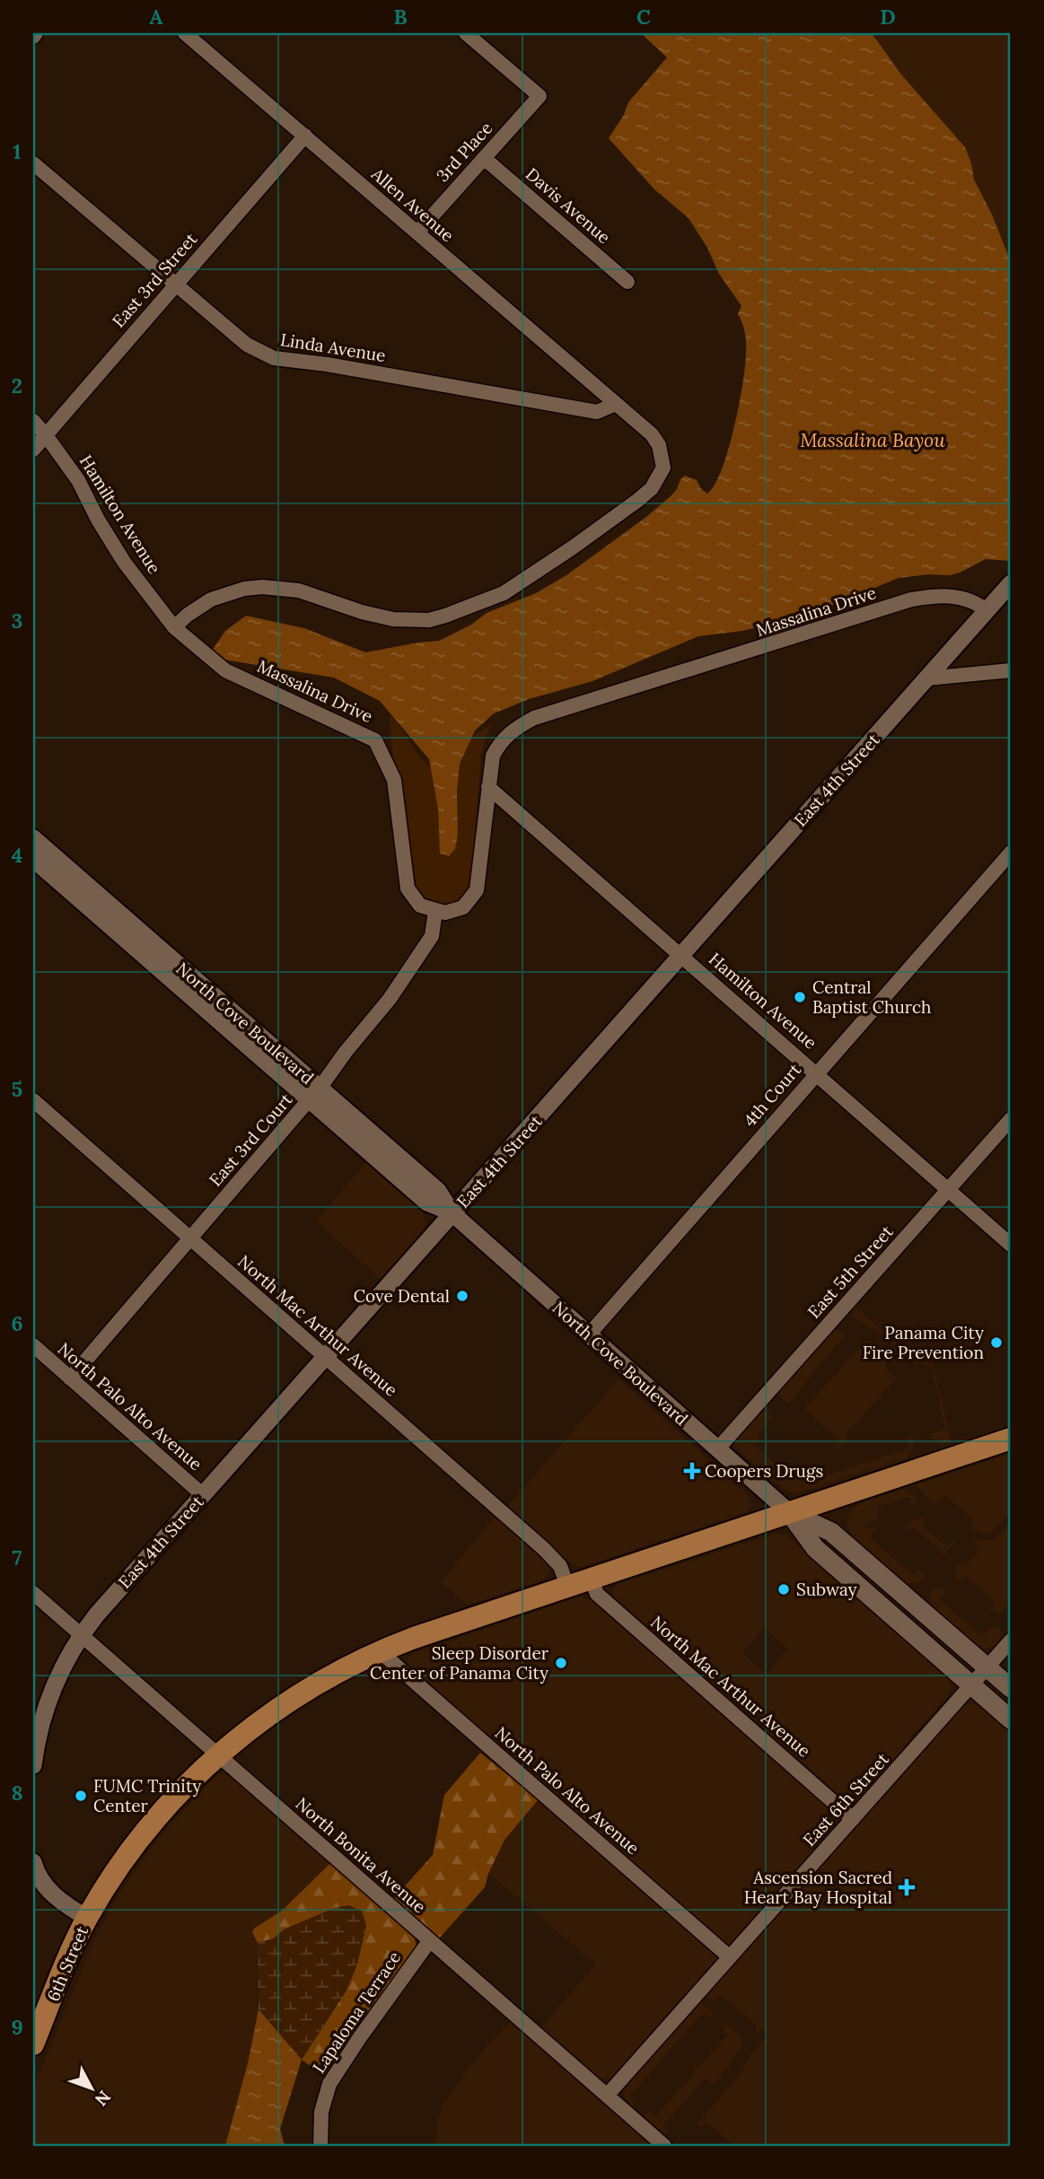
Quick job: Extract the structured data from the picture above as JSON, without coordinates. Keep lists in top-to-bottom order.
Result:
{
  "streets": {
    "main road": ["North Cove Boulevard", "6th Street"],
    "street": [
      "3rd Place",
      "Allen Avenue",
      "Davis Avenue",
      "East 3rd Street",
      "Linda Avenue",
      "Hamilton Avenue",
      "Massalina Drive",
      "East 4th Street",
      "4th Court",
      "East 3rd Court",
      "East 5th Street",
      "North Mac Arthur Avenue",
      "North Palo Alto Avenue",
      "East 6th Street",
      "North Bonita Avenue",
      "Lapaloma Terrace"
    ]
  },
  "crossings": [
    ["3rd Place", "Allen Avenue"],
    ["3rd Place", "Davis Avenue"],
    ["Allen Avenue", "East 3rd Street"],
    ["Allen Avenue", "Linda Avenue"],
    ["East 3rd Street", "Linda Avenue"],
    ["East 3rd Street", "Hamilton Avenue"],
    ["Hamilton Avenue", "Massalina Drive"],
    ["Hamilton Avenue", "East 4th Street"],
    ["Hamilton Avenue", "4th Court"],
    ["Hamilton Avenue", "East 5th Street"],
    ["Massalina Drive", "East 4th Street"],
    ["Massalina Drive", "East 3rd Court"],
    ["East 4th Street", "North Cove Boulevard"],
    ["East 4th Street", "North Mac Arthur Avenue"],
    ["East 4th Street", "North Palo Alto Avenue"],
    ["East 4th Street", "North Bonita Avenue"],
    ["North Cove Boulevard", "4th Court"],
    ["North Cove Boulevard", "East 3rd Court"],
    ["North Cove Boulevard", "East 5th Street"],
    ["North Cove Boulevard", "East 6th Street"],
    ["North Cove Boulevard", "6th Street"],
    ["East 3rd Court", "North Mac Arthur Avenue"],
    ["East 3rd Court", "North Palo Alto Avenue"],
    ["North Mac Arthur Avenue", "East 6th Street"],
    ["North Mac Arthur Avenue", "6th Street"],
    ["North Palo Alto Avenue", "East 6th Street"],
    ["North Palo Alto Avenue", "6th Street"],
    ["East 6th Street", "North Bonita Avenue"],
    ["North Bonita Avenue", "6th Street"],
    ["North Bonita Avenue", "Lapaloma Terrace"]
  ],
  "water": ["Massalina Bayou"],
  "places": {
    "other": [
      "Central Baptist Church",
      "Cove Dental",
      "Panama City Fire Prevention",
      "Subway",
      "Sleep Disorder Center of Panama City",
      "FUMC Trinity Center"
    ],
    "health": ["Coopers Drugs", "Ascension Sacred Heart Bay Hospital"]
  },
  "north": "bottom right",
  "grid": {
    "columns": [
      "A",
      "B",
      "C",
      "D"
    ],
    "rows": [
      "1",
      "2",
      "3",
      "4",
      "5",
      "6",
      "7",
      "8",
      "9"
    ]
  }
}
